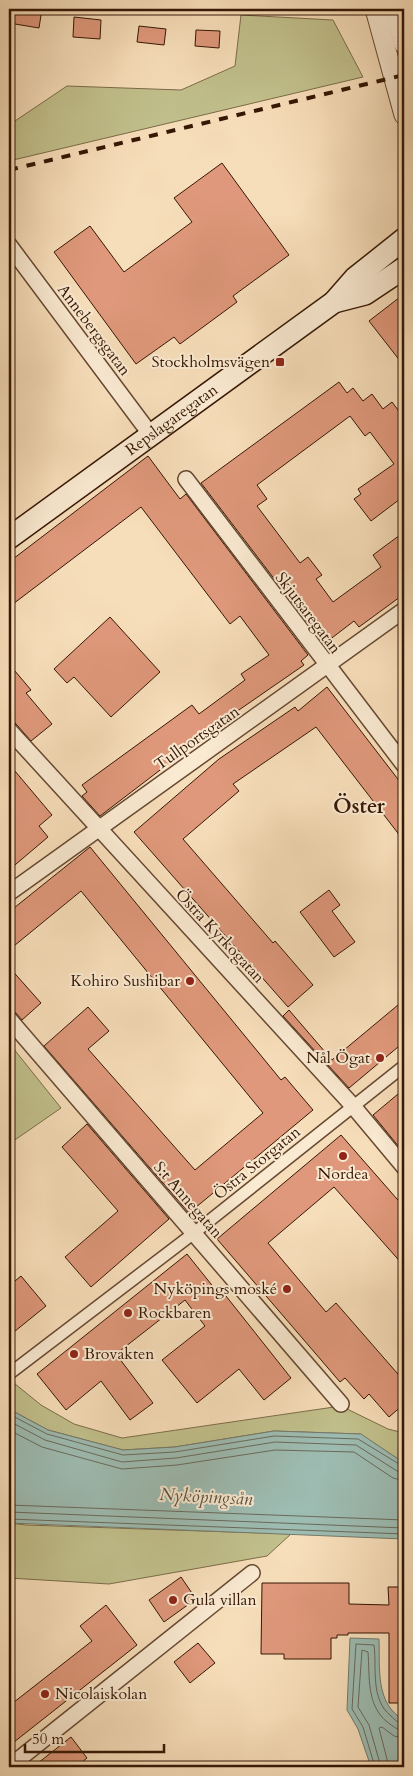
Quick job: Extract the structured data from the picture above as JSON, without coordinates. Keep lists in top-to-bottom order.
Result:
{
  "streets": {
    "main road": ["Repslagaregatan"],
    "street": [
      "Annebergsgatan",
      "Skjutsaregatan",
      "Tullportsgatan",
      "Östra Kyrkogatan",
      "Östra Storgatan",
      "S:t Annegatan"
    ]
  },
  "crossings": [
    ["Annebergsgatan", "Repslagaregatan"],
    ["Skjutsaregatan", "Tullportsgatan"],
    ["Tullportsgatan", "Östra Kyrkogatan"],
    ["Östra Kyrkogatan", "Östra Storgatan"],
    ["Östra Storgatan", "S:t Annegatan"]
  ],
  "districts": ["Öster"],
  "water": ["Nyköpingsån"],
  "places": {
    "transit": ["Stockholmsvägen"],
    "other": [
      "Kohiro Sushibar",
      "Nål Ögat",
      "Nordea",
      "Nyköpings moské",
      "Rockbaren",
      "Brovakten",
      "Gula villan",
      "Nicolaiskolan"
    ]
  },
  "scale_bar": "50 m"
}
